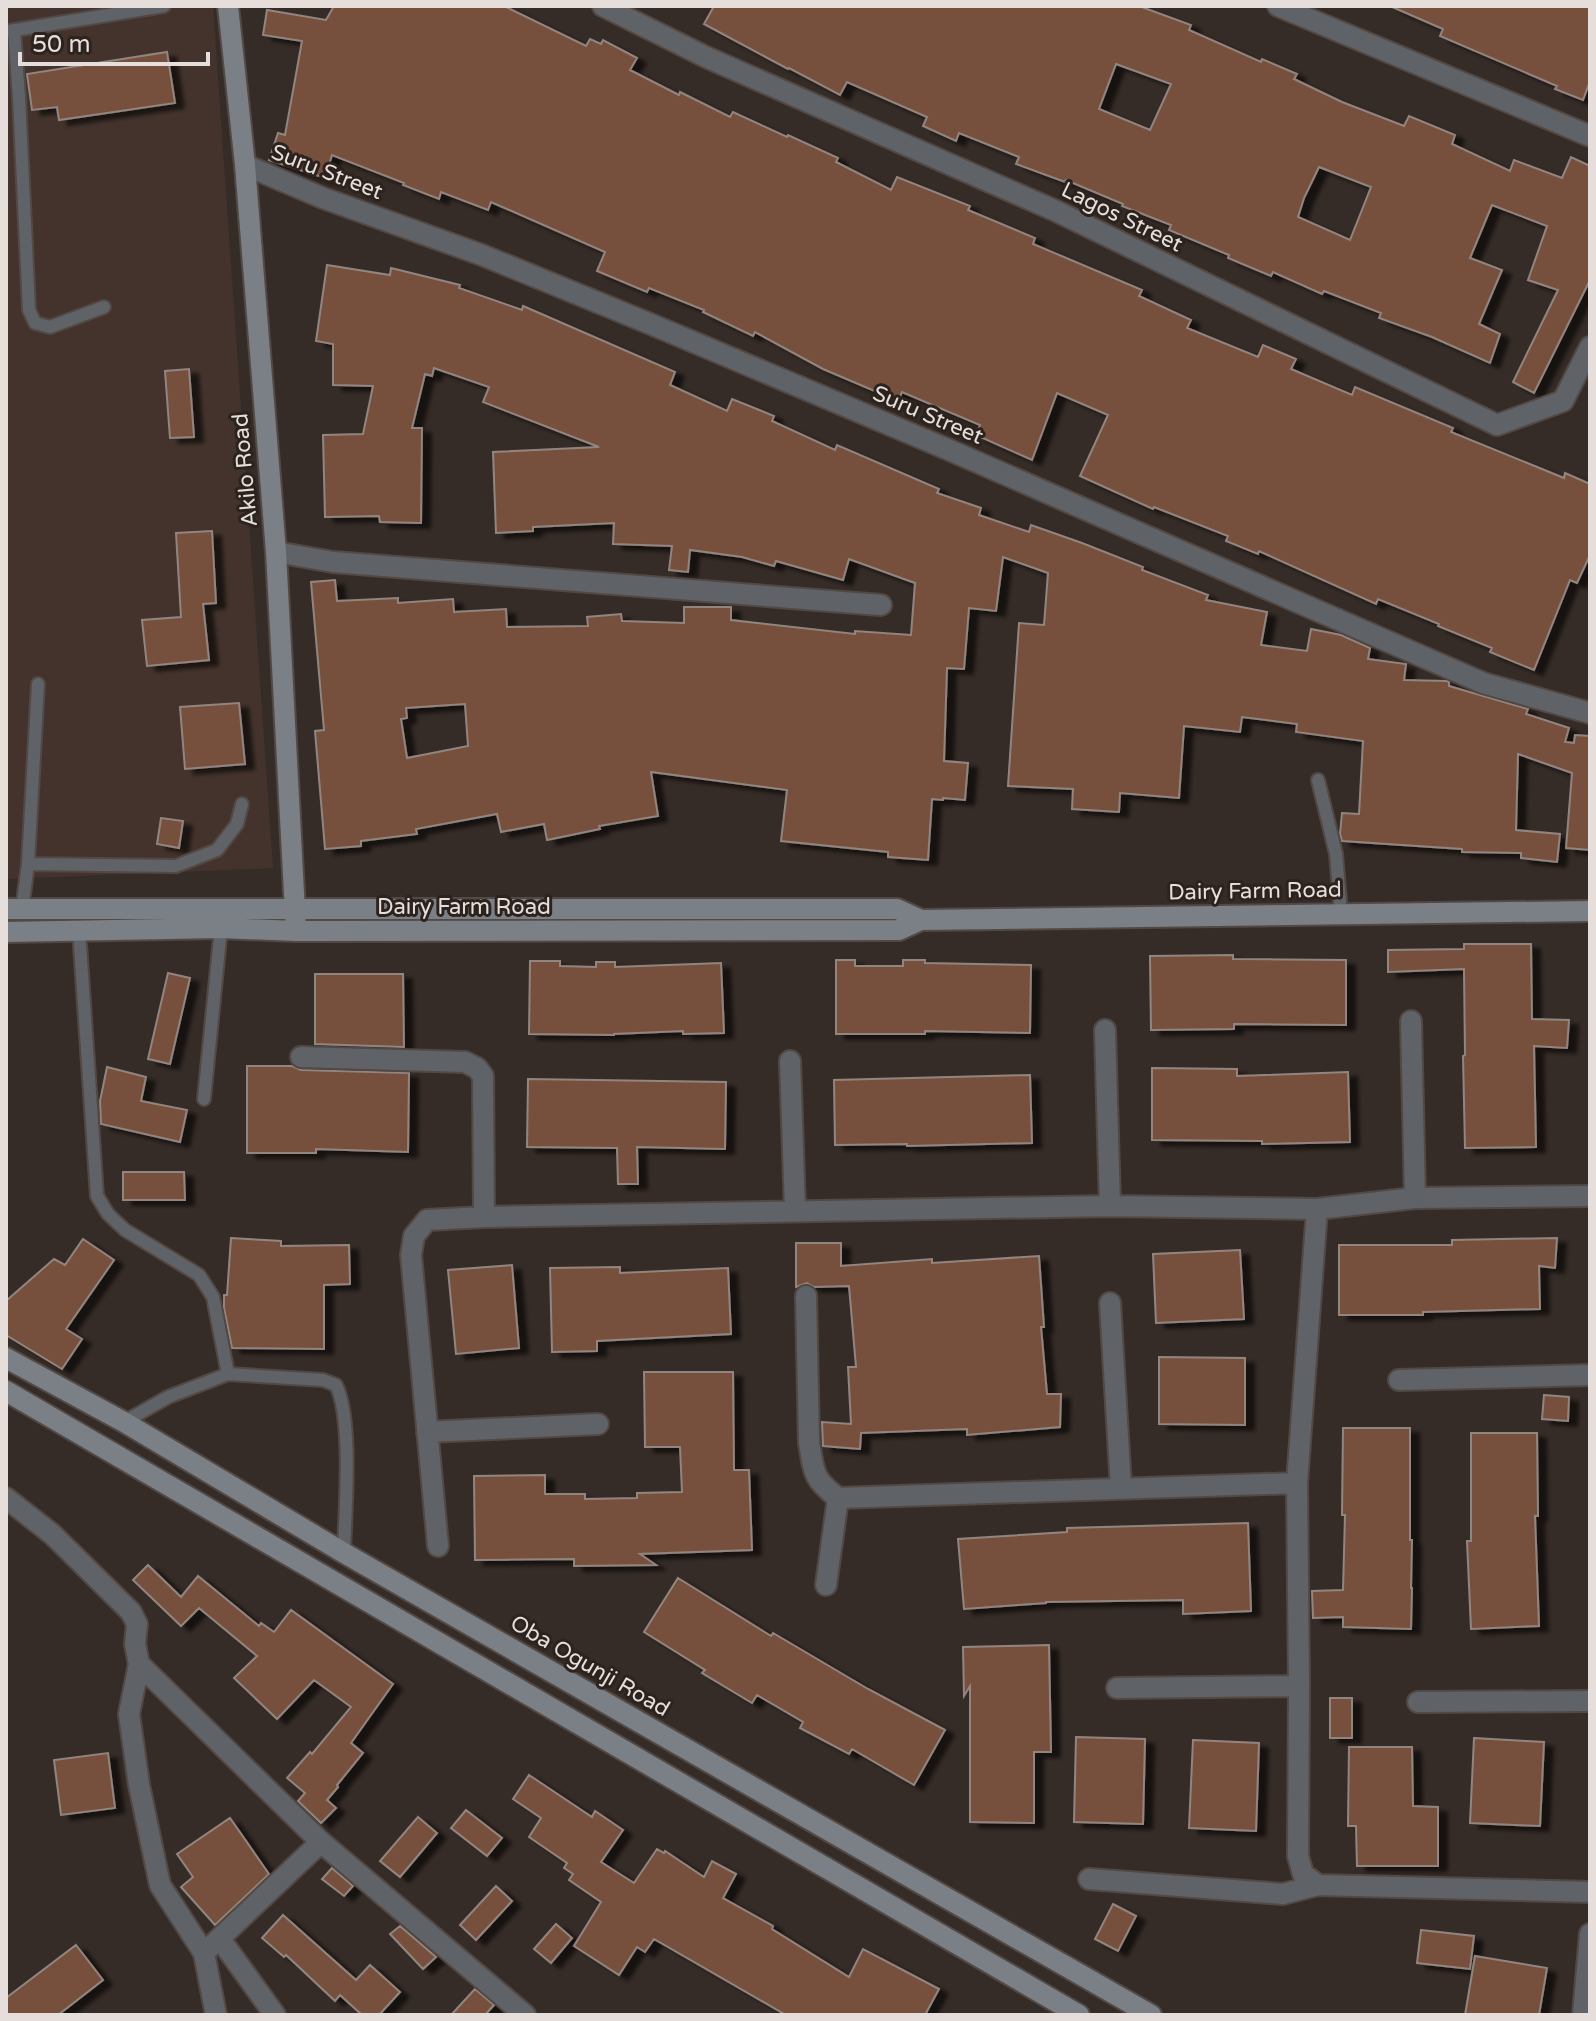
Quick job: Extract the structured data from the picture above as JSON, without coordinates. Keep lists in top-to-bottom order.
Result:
{
  "streets": {
    "main road": ["Akilo Road", "Dairy Farm Road", "Oba Ogunji Road"],
    "street": ["Suru Street", "Lagos Street"]
  },
  "crossings": [
    ["Suru Street", "Akilo Road"],
    ["Akilo Road", "Dairy Farm Road"]
  ],
  "scale_bar": "50 m"
}
